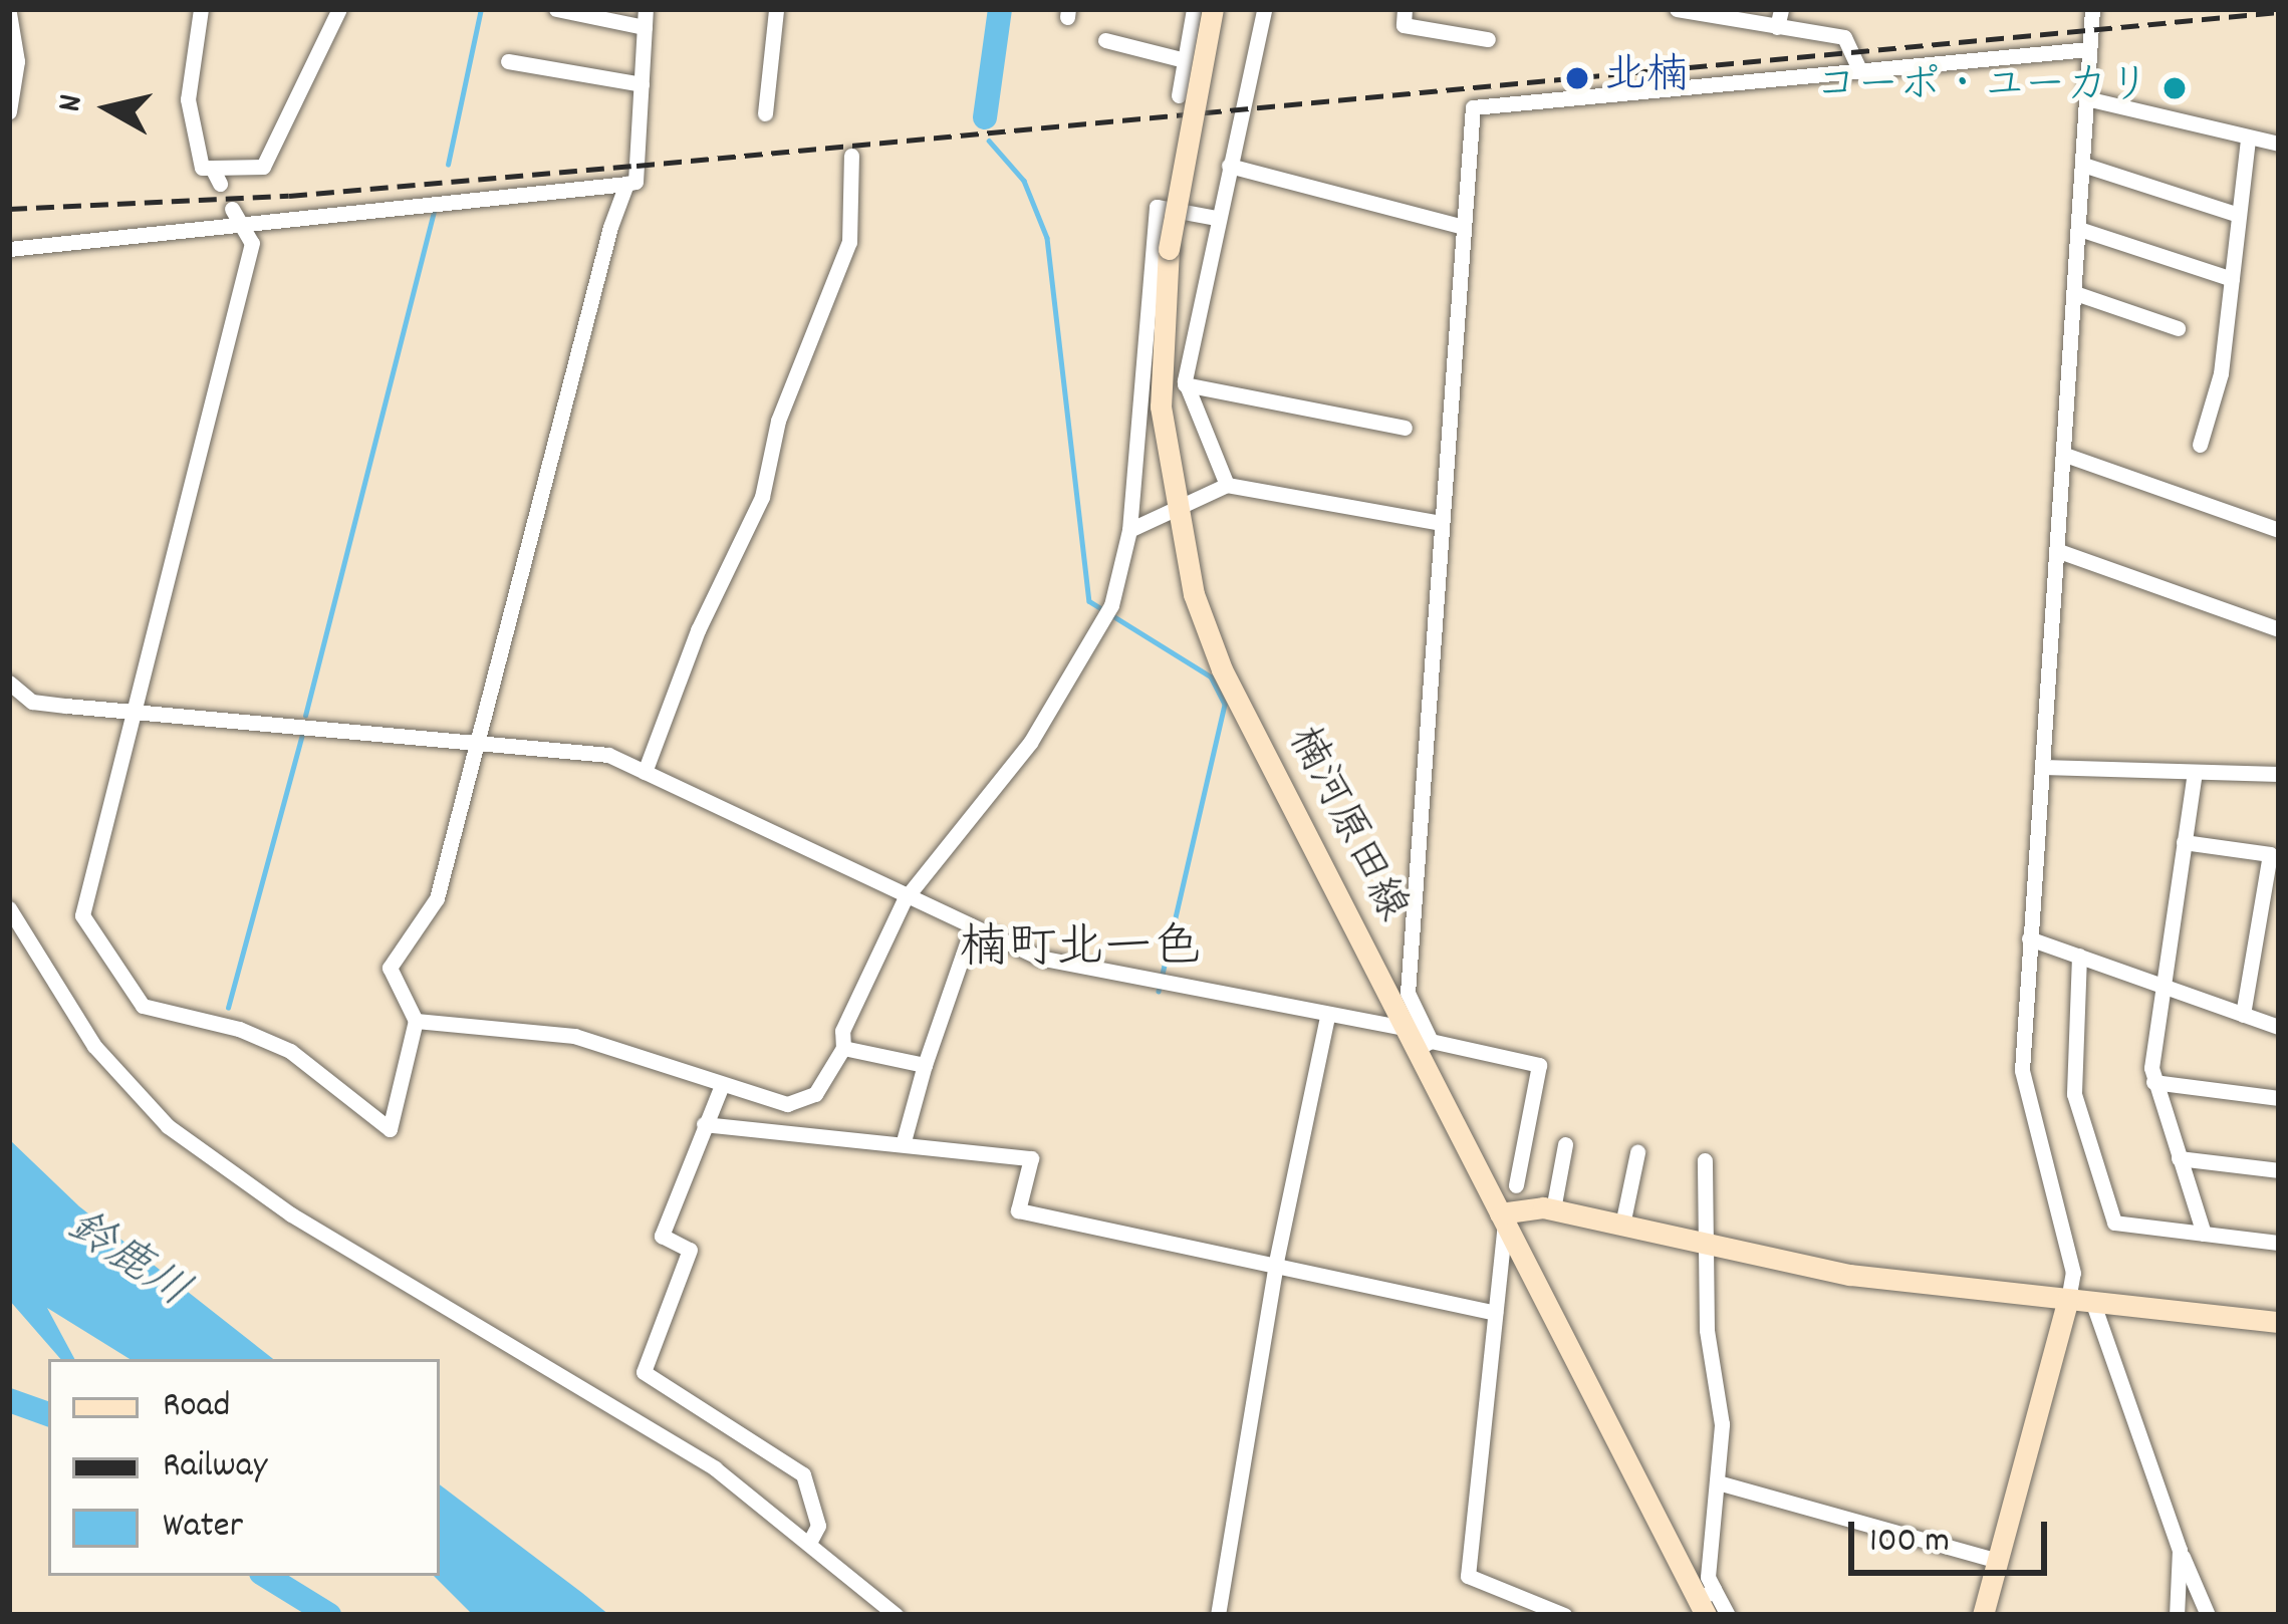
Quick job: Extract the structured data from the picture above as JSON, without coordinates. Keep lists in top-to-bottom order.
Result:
{
  "streets": {
    "main road": ["楠河原田線"]
  },
  "districts": ["楠町北一色"],
  "water": ["鈴鹿川"],
  "places": ["北楠", "コーポ・ユーカリ"],
  "legend": ["Road", "Railway", "Water"],
  "scale_bar": "100 m",
  "north": "left"
}
